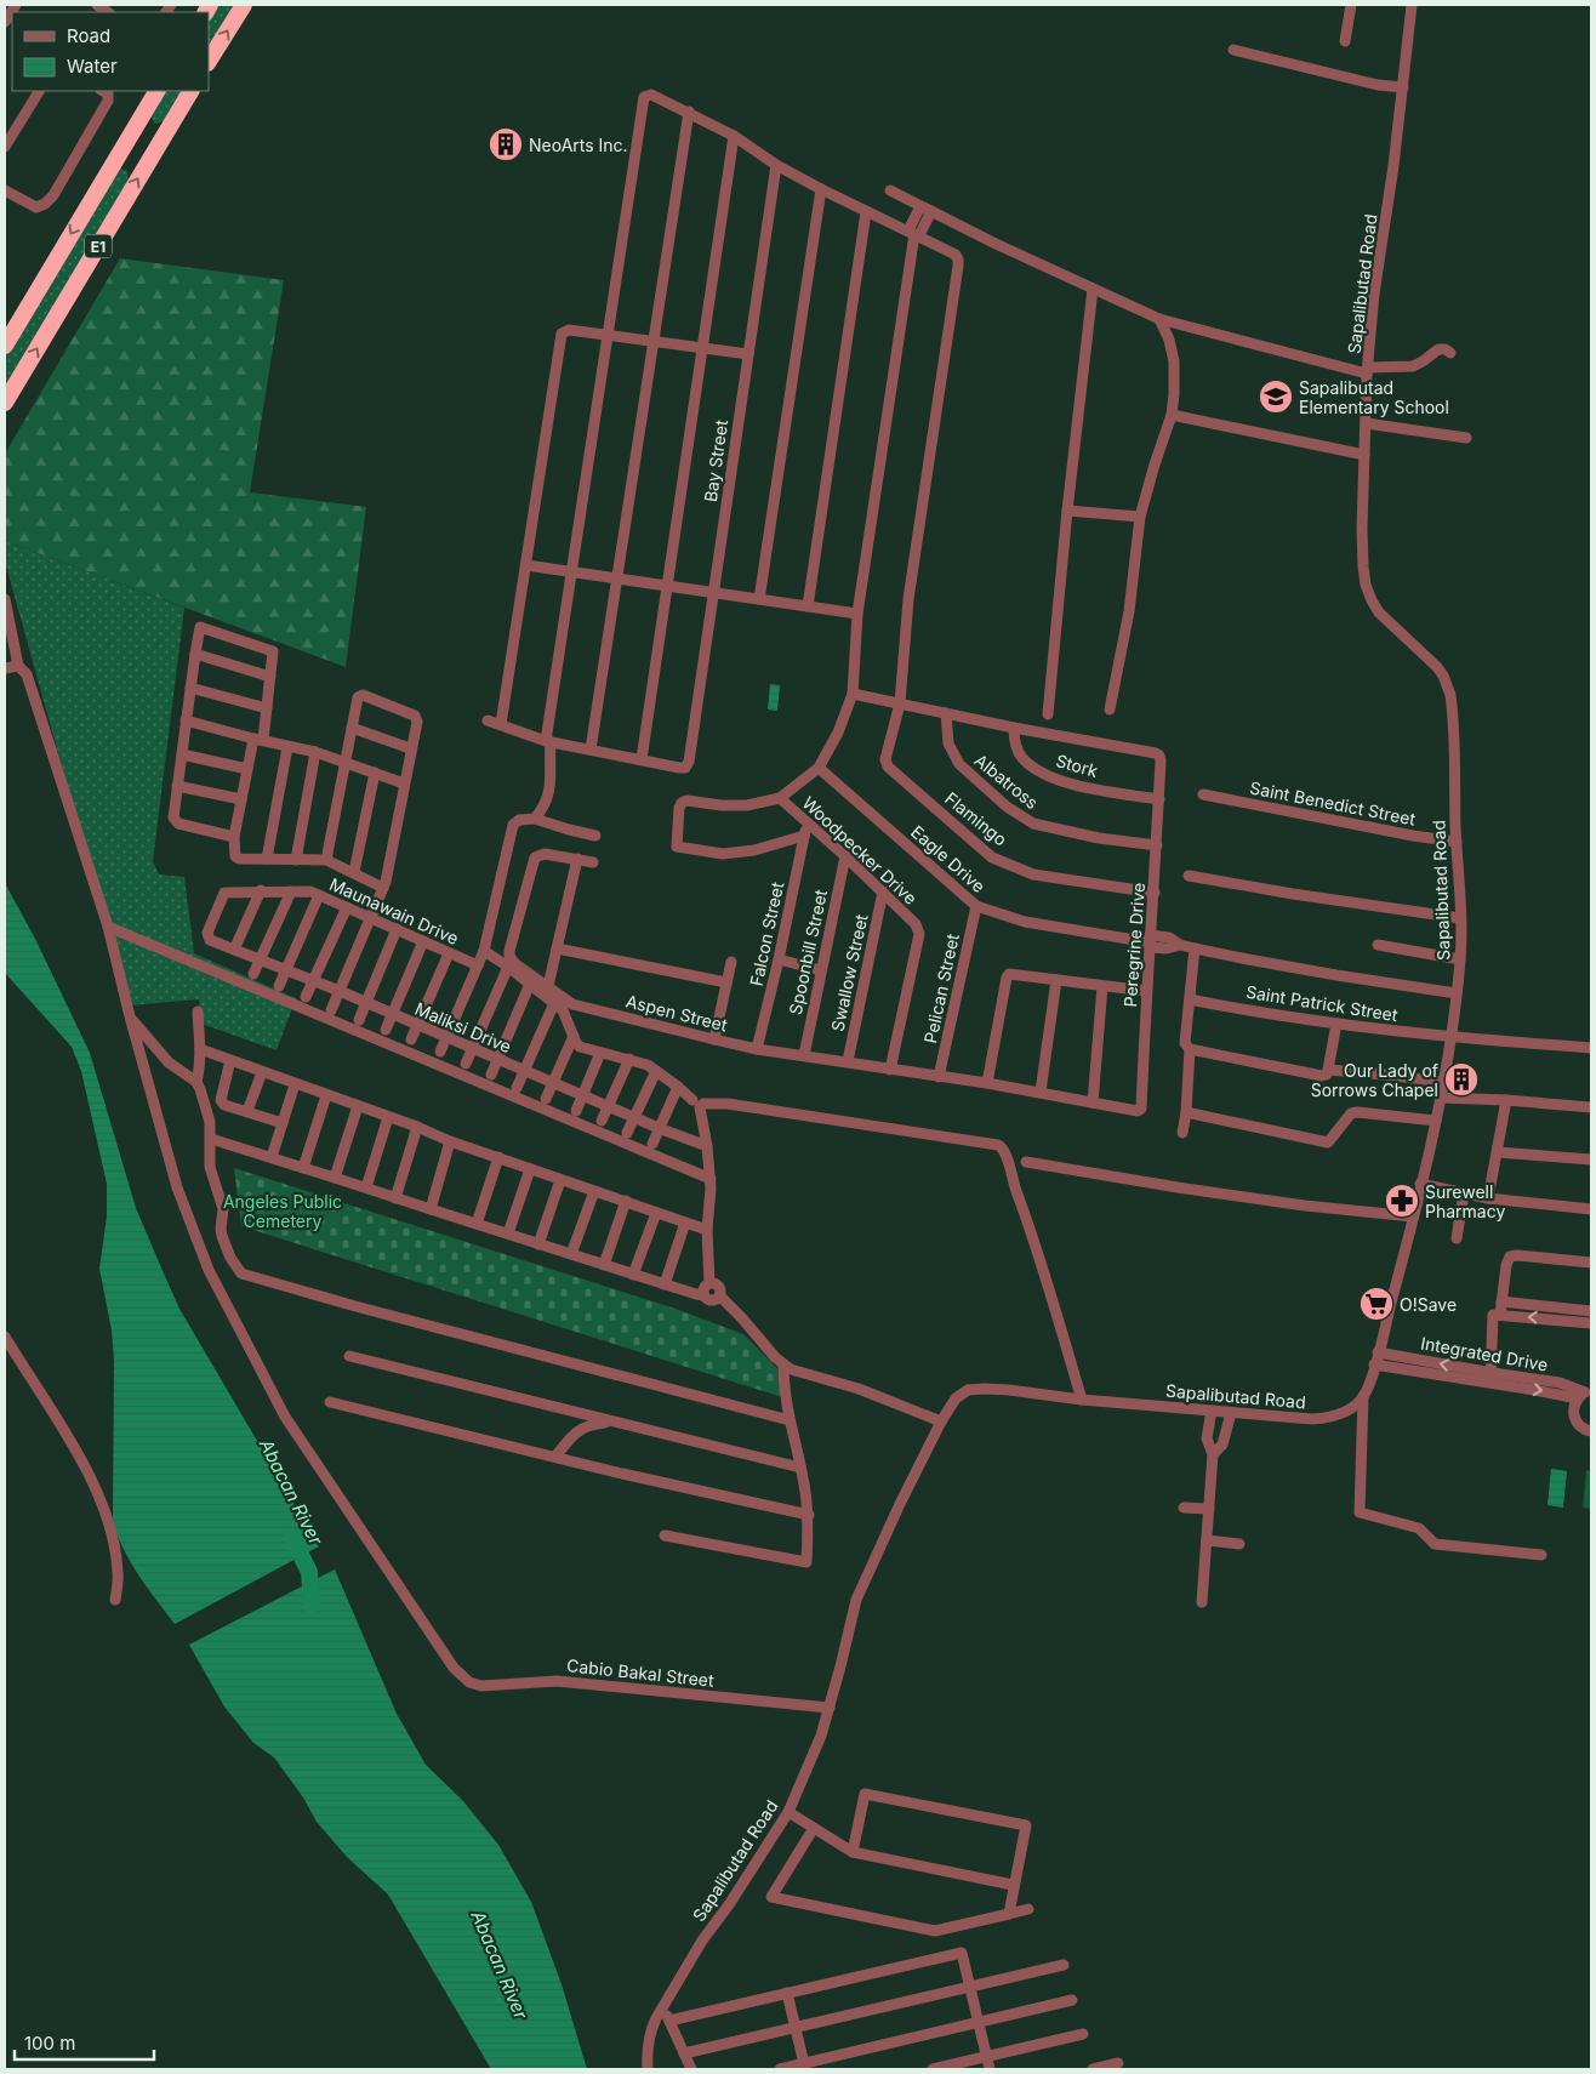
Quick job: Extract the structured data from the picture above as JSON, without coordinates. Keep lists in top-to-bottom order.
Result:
{
  "streets": {
    "highway": ["E1"],
    "street": [
      "Sapalibutad Road",
      "Bay Street",
      "Stork",
      "Albatross",
      "Saint Benedict Street",
      "Flamingo",
      "Woodpecker Drive",
      "Eagle Drive",
      "Maunawain Drive",
      "Falcon Street",
      "Peregrine Drive",
      "Spoonbill Street",
      "Swallow Street",
      "Pelican Street",
      "Saint Patrick Street",
      "Aspen Street",
      "Maliksi Drive",
      "Integrated Drive",
      "Cabio Bakal Street"
    ]
  },
  "crossings": [
    ["Sapalibutad Road", "Saint Benedict Street"],
    ["Sapalibutad Road", "Eagle Drive"],
    ["Sapalibutad Road", "Saint Patrick Street"],
    ["Sapalibutad Road", "Integrated Drive"],
    ["Sapalibutad Road", "Cabio Bakal Street"],
    ["Bay Street", "Flamingo"],
    ["Stork", "Peregrine Drive"],
    ["Albatross", "Peregrine Drive"],
    ["Flamingo", "Peregrine Drive"],
    ["Woodpecker Drive", "Falcon Street"],
    ["Woodpecker Drive", "Peregrine Drive"],
    ["Woodpecker Drive", "Spoonbill Street"],
    ["Woodpecker Drive", "Swallow Street"],
    ["Eagle Drive", "Peregrine Drive"],
    ["Eagle Drive", "Pelican Street"],
    ["Maunawain Drive", "Maliksi Drive"],
    ["Falcon Street", "Aspen Street"],
    ["Peregrine Drive", "Spoonbill Street"],
    ["Peregrine Drive", "Swallow Street"],
    ["Peregrine Drive", "Pelican Street"],
    ["Peregrine Drive", "Aspen Street"],
    ["Spoonbill Street", "Aspen Street"]
  ],
  "water": ["Abacan River"],
  "parks": ["Angeles Public Cemetery"],
  "places": {
    "building": ["NeoArts Inc.", "Our Lady of Sorrows Chapel"],
    "school or university": ["Sapalibutad Elementary School"],
    "pharmacy": ["Surewell Pharmacy"],
    "supermarket": ["O!Save"]
  },
  "legend": ["Road", "Water"],
  "scale_bar": "100 m"
}
